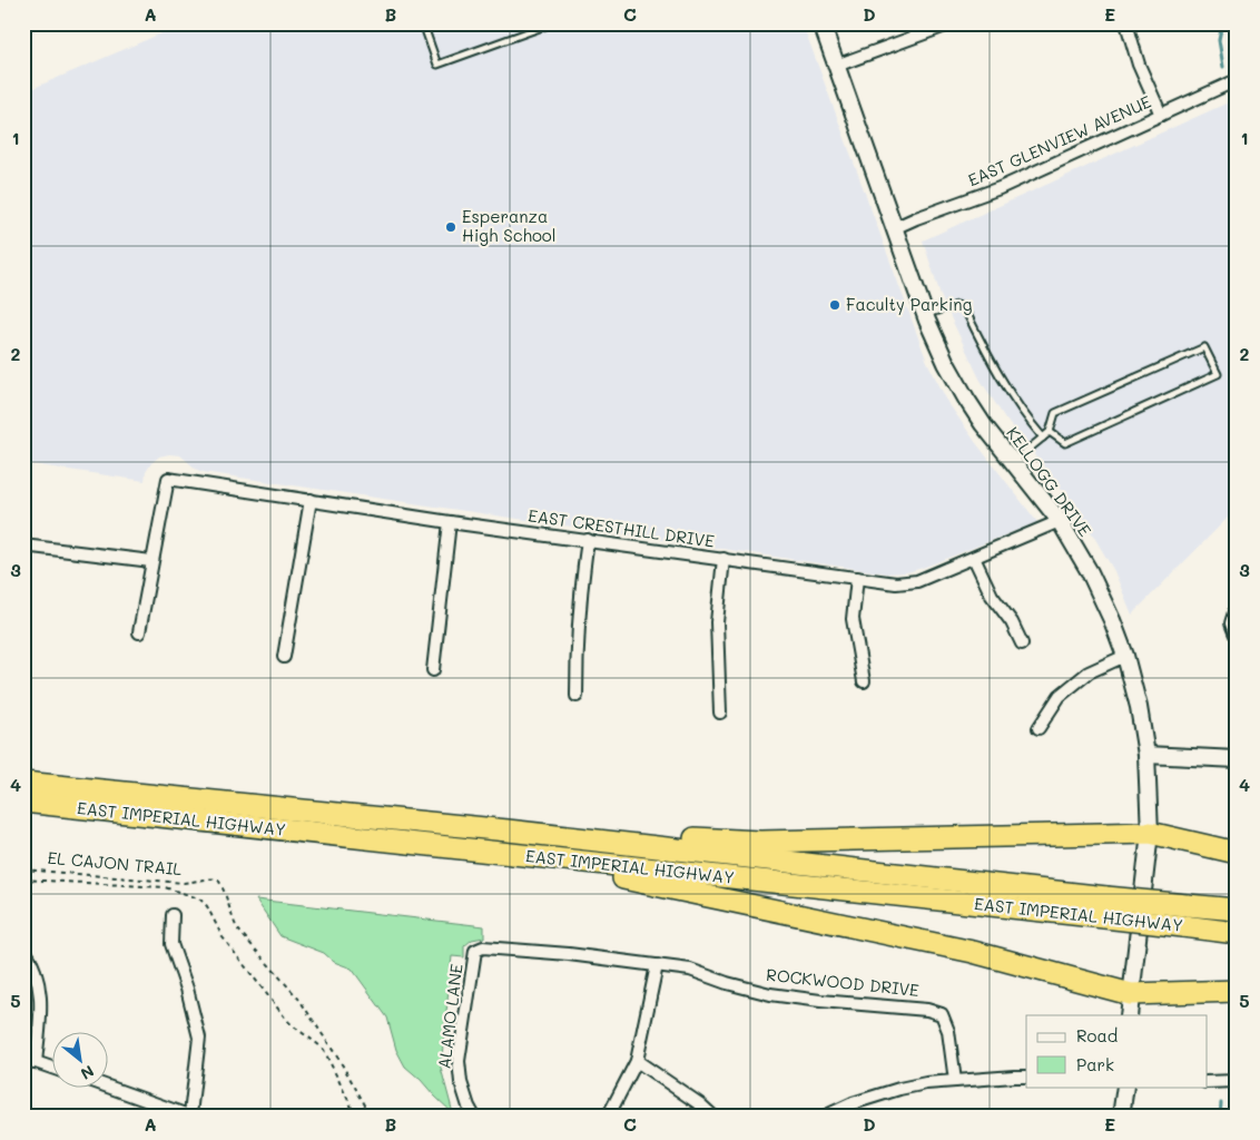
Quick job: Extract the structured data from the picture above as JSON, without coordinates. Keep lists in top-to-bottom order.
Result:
{
  "streets": {
    "highway": ["EAST IMPERIAL HIGHWAY"],
    "main road": ["KELLOGG DRIVE"],
    "street": [
      "EAST GLENVIEW AVENUE",
      "EAST CRESTHILL DRIVE",
      "ROCKWOOD DRIVE",
      "ALAMO LANE"
    ],
    "path": ["EL CAJON TRAIL"]
  },
  "crossings": [
    ["EAST GLENVIEW AVENUE", "KELLOGG DRIVE"],
    ["KELLOGG DRIVE", "EAST CRESTHILL DRIVE"],
    ["ROCKWOOD DRIVE", "ALAMO LANE"]
  ],
  "places": ["Esperanza High School", "Faculty Parking"],
  "legend": ["Road", "Park"],
  "north": "bottom right",
  "grid": {
    "columns": [
      "A",
      "B",
      "C",
      "D",
      "E"
    ],
    "rows": [
      "1",
      "2",
      "3",
      "4",
      "5"
    ]
  }
}
